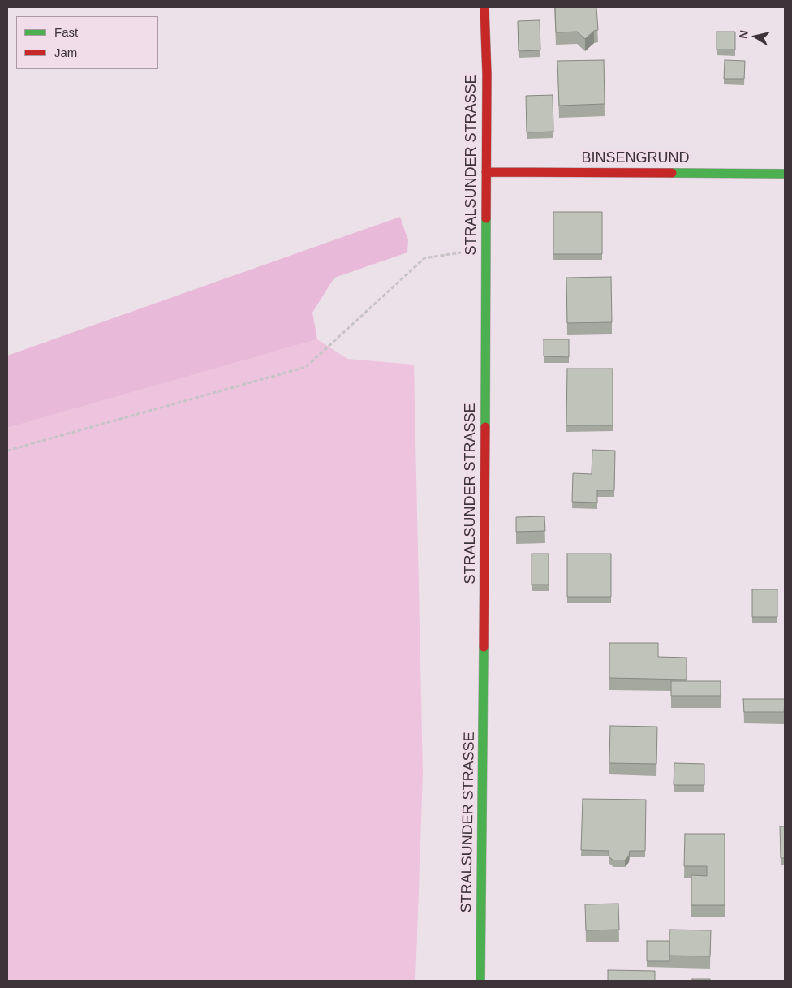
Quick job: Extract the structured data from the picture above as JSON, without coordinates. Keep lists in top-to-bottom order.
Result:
{
  "streets": {
    "street": ["BINSENGRUND", "STRALSUNDER STRASSE"]
  },
  "crossings": [
    ["BINSENGRUND", "STRALSUNDER STRASSE"]
  ],
  "legend": ["Fast", "Jam"],
  "north": "left"
}
